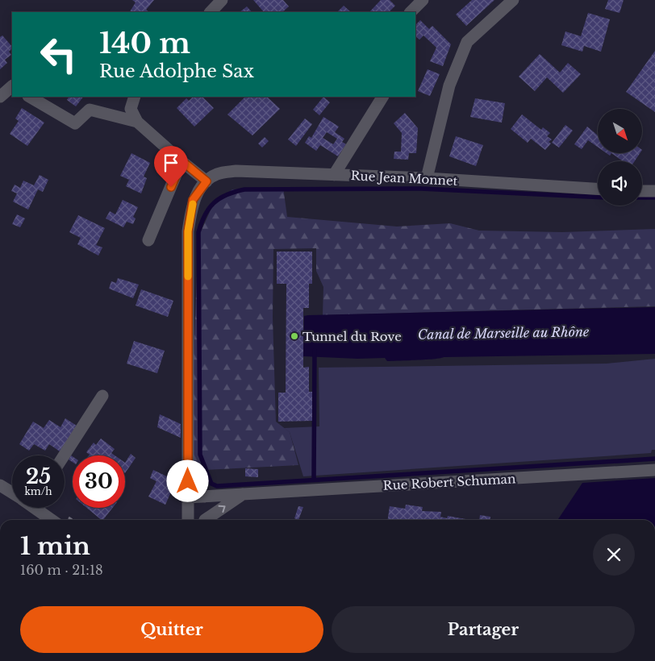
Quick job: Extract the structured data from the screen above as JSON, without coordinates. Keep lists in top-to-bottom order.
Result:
{
  "streets": {
    "street": ["Rue Jean Monnet", "Rue Robert Schuman"]
  },
  "water": ["Canal de Marseille au Rhône"],
  "places": ["Tunnel du Rove"],
  "north": "bottom right",
  "page": {
    "turn": ["140 m", "Rue Adolphe Sax"],
    "speed": "25 km/h",
    "limit": "30",
    "heading": ["1 min", "160 m · 21:18"],
    "buttons": ["Quitter", "Partager"]
  }
}
